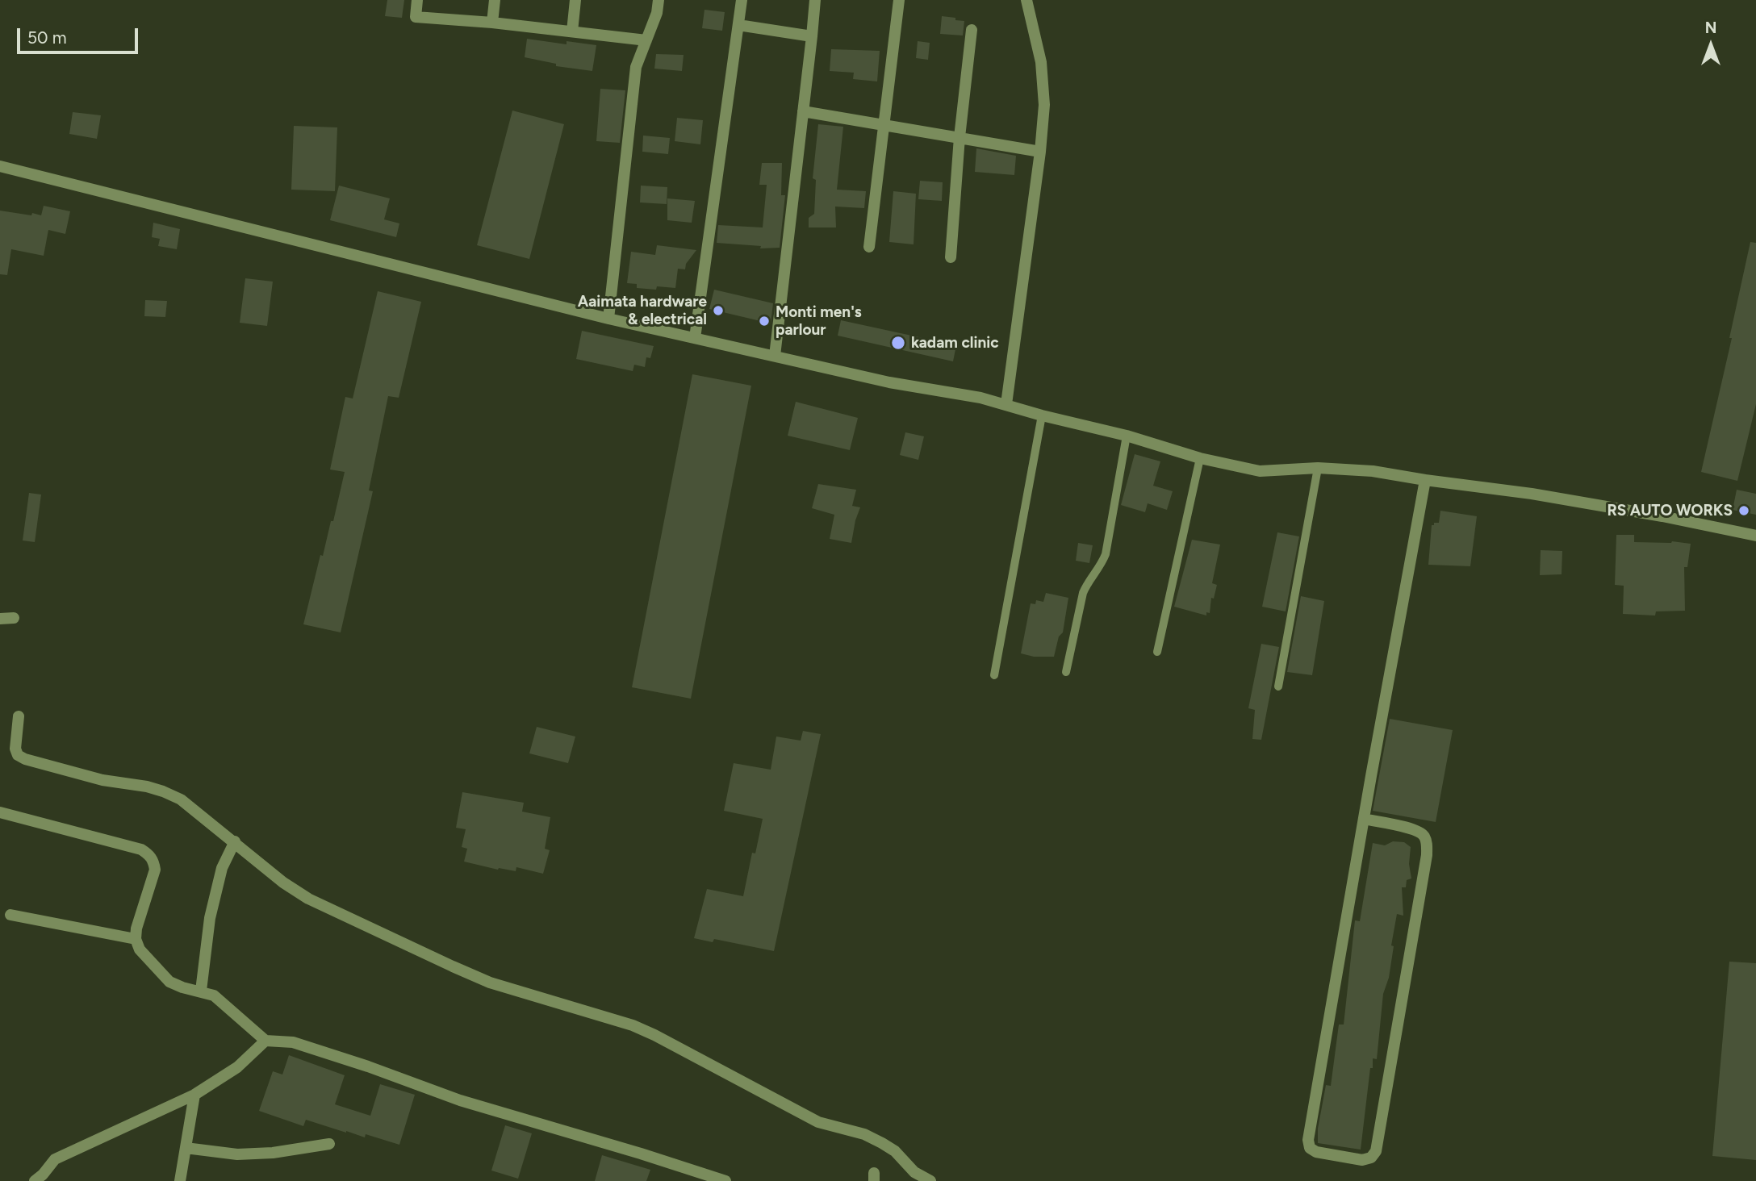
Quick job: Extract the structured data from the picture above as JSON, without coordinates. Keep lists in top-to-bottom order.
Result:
{
  "places": [
    "Aaimata hardware & electrical",
    "Monti men's parlour",
    "kadam clinic",
    "RS AUTO WORKS"
  ],
  "scale_bar": "50 m",
  "north": "top"
}
